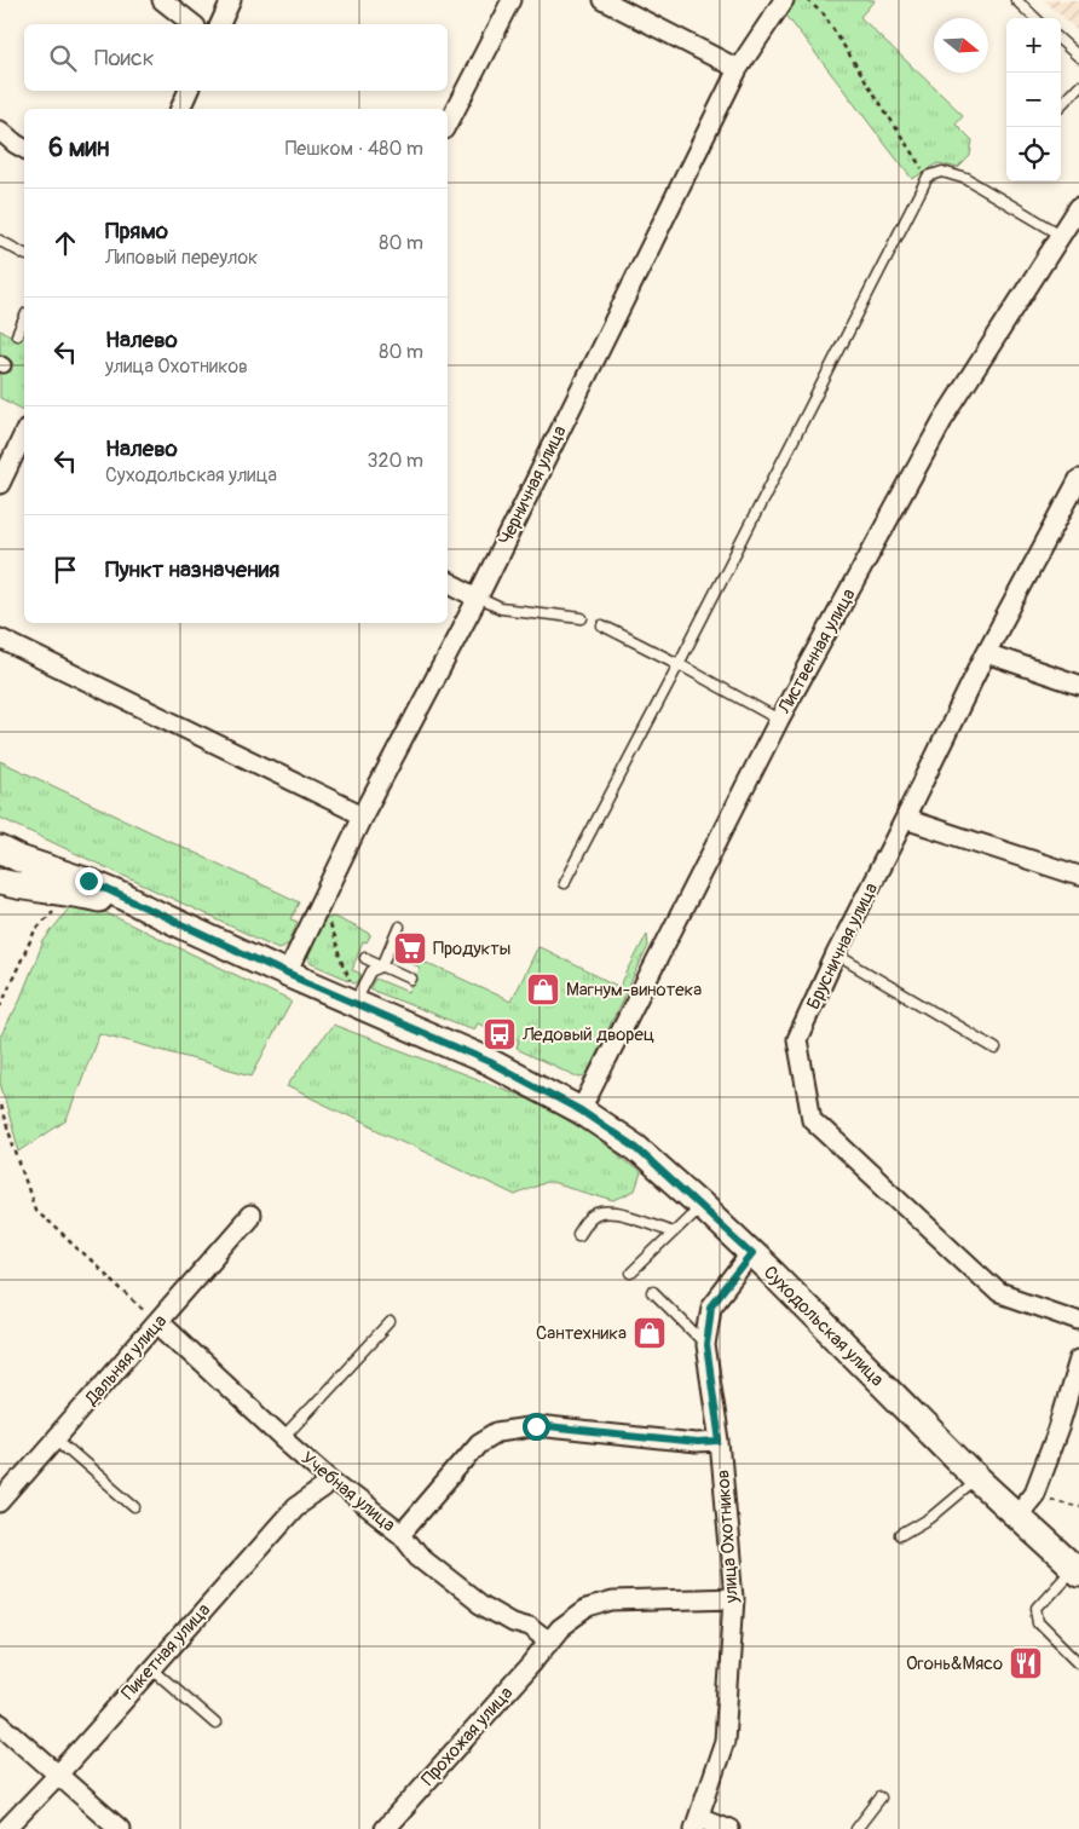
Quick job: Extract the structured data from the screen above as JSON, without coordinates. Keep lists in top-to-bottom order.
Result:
{
  "streets": {
    "main road": ["Суходольская улица"],
    "street": [
      "Черничная улица",
      "Лиственная улица",
      "Брусничная улица",
      "Дальняя улица",
      "Учебная улица",
      "улица Охотников",
      "Пикетная улица",
      "Прохожая улица"
    ]
  },
  "crossings": [
    ["Черничная улица", "Суходольская улица"],
    ["Лиственная улица", "Суходольская улица"],
    ["Суходольская улица", "улица Охотников"],
    ["Дальняя улица", "Учебная улица"],
    ["Учебная улица", "Пикетная улица"],
    ["Учебная улица", "Прохожая улица"],
    ["улица Охотников", "Прохожая улица"]
  ],
  "places": {
    "supermarket": ["Продукты"],
    "shop": ["Магнум-винотека", "Сантехника"],
    "bus stop": ["Ледовый дворец"],
    "restaurant": ["Огонь&Мясо"]
  },
  "north": "right",
  "page": {
    "map_buttons": ["+", "−"],
    "search": "Поиск",
    "heading": ["6 мин", "Пешком · 480 m"],
    "list": [
      ["Прямо", "Липовый переулок", "80 m"],
      ["Налево", "улица Охотников", "80 m"],
      ["Налево", "Суходольская улица", "320 m"],
      "Пункт назначения"
    ]
  }
}
